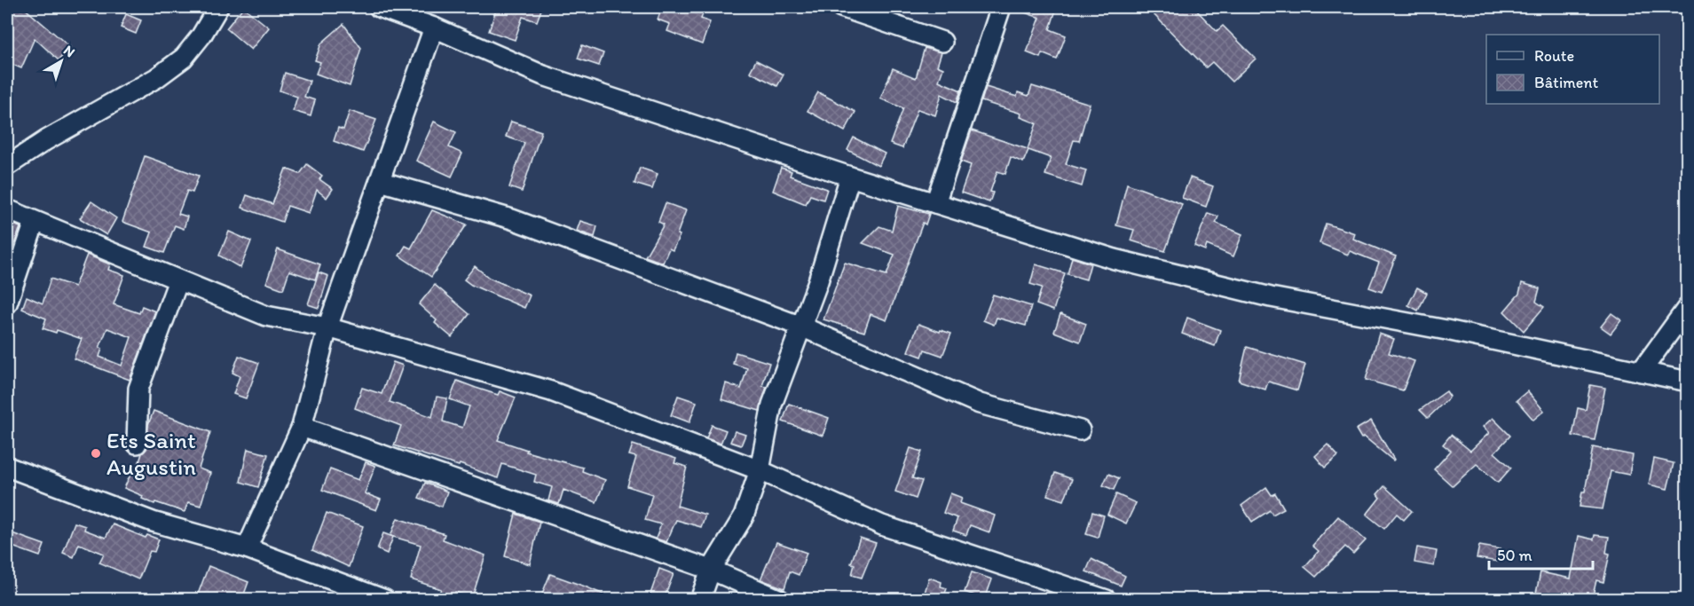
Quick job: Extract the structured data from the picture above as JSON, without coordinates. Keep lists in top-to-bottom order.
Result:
{
  "places": ["Ets Saint Augustin"],
  "legend": ["Route", "Bâtiment"],
  "scale_bar": "50 m",
  "north": "top right"
}
